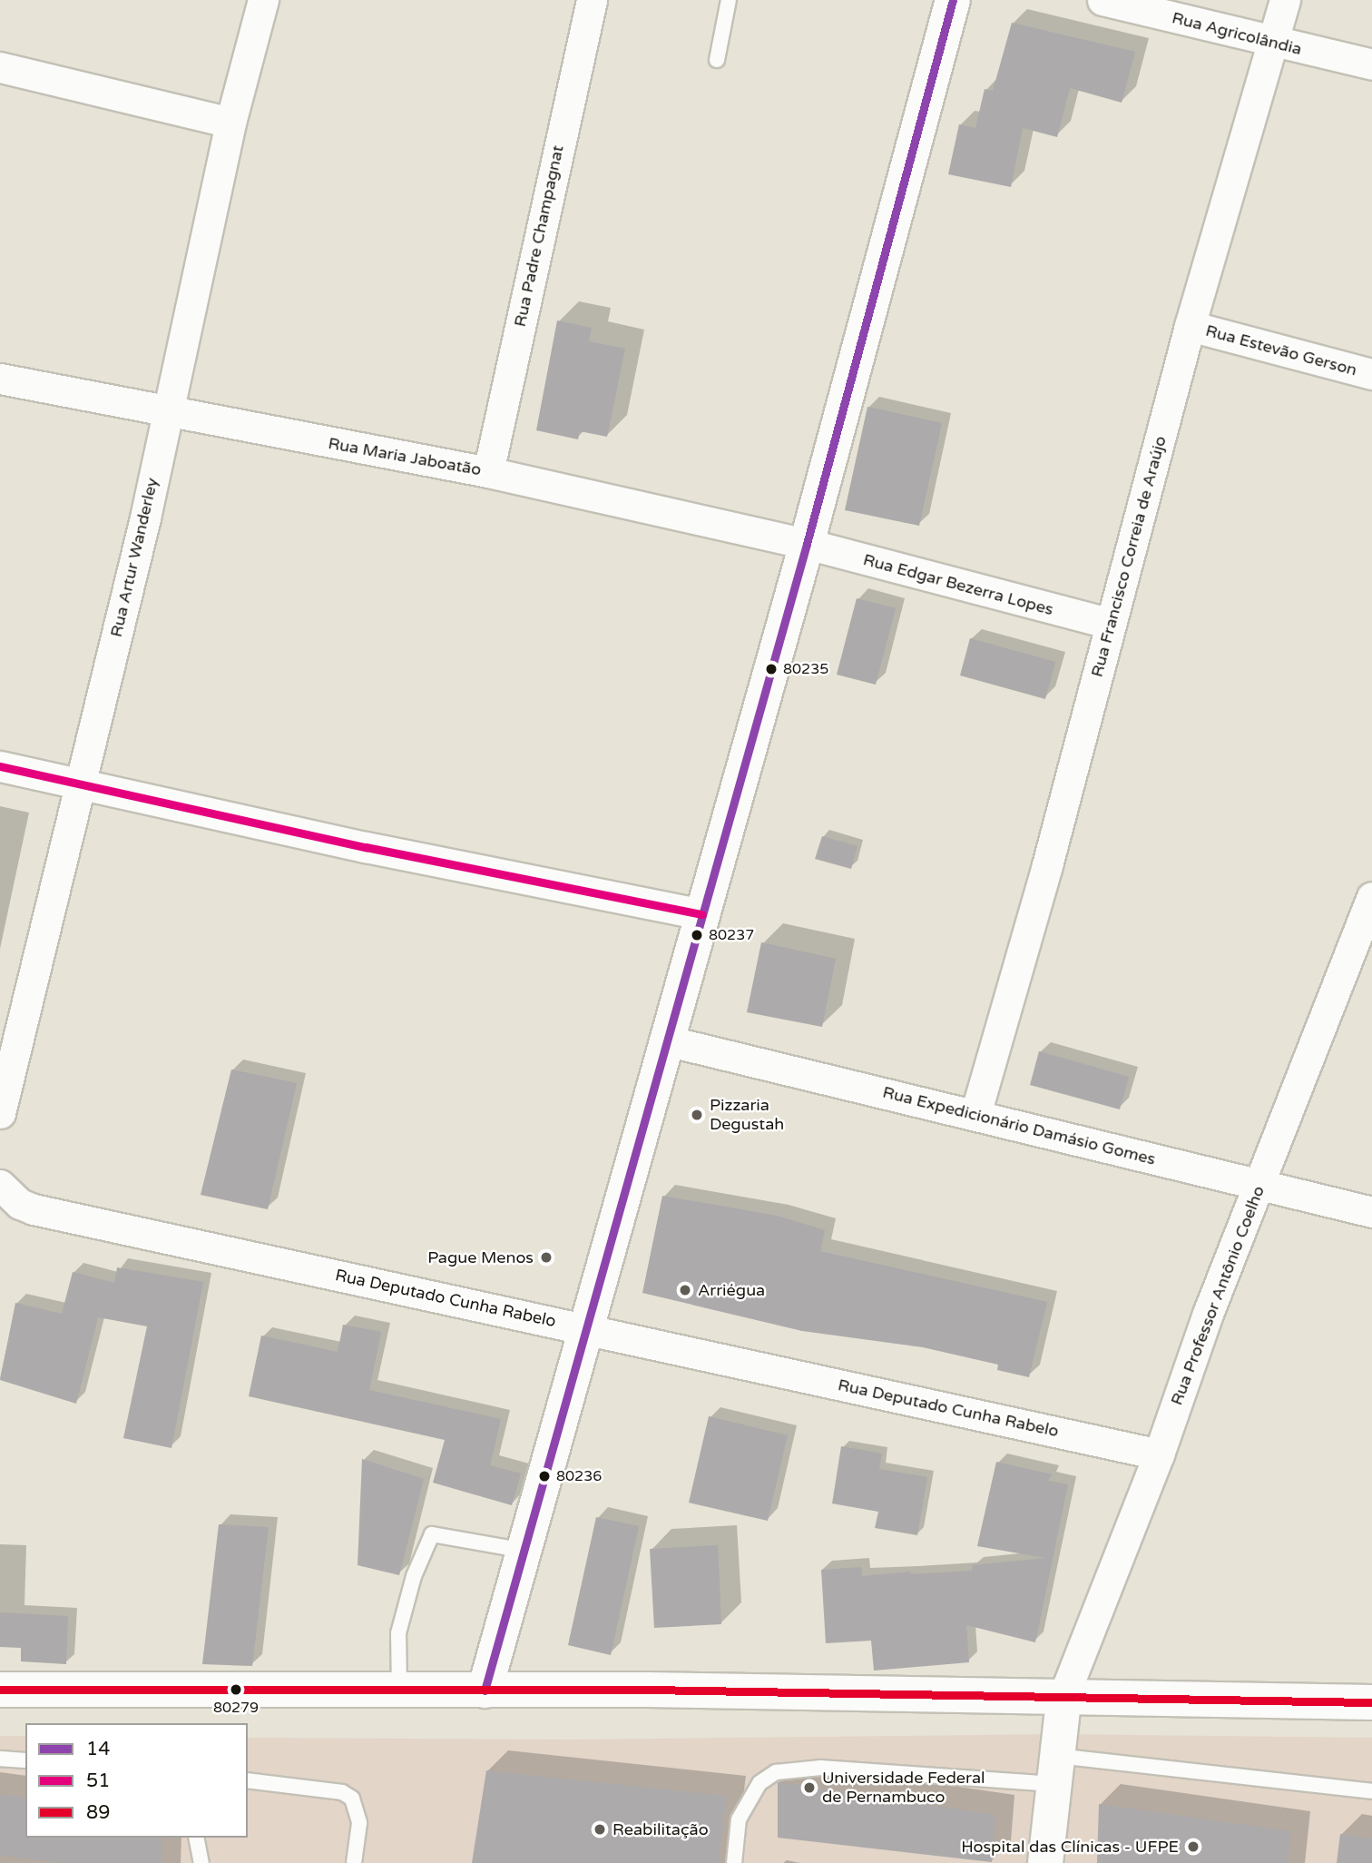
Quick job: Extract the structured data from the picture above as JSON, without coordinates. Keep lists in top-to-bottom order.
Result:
{
  "streets": {
    "street": [
      "Rua Agricolândia",
      "Rua Padre Champagnat",
      "Rua Estevão Gerson",
      "Rua Maria Jaboatão",
      "Rua Francisco Correia de Araújo",
      "Rua Artur Wanderley",
      "Rua Edgar Bezerra Lopes",
      "Rua Expedicionário Damásio Gomes",
      "Rua Professor Antônio Coelho",
      "Rua Deputado Cunha Rabelo"
    ]
  },
  "crossings": [
    ["Rua Agricolândia", "Rua Francisco Correia de Araújo"],
    ["Rua Padre Champagnat", "Rua Maria Jaboatão"],
    ["Rua Estevão Gerson", "Rua Francisco Correia de Araújo"],
    ["Rua Maria Jaboatão", "Rua Artur Wanderley"],
    ["Rua Maria Jaboatão", "Rua Edgar Bezerra Lopes"],
    ["Rua Francisco Correia de Araújo", "Rua Edgar Bezerra Lopes"],
    ["Rua Francisco Correia de Araújo", "Rua Expedicionário Damásio Gomes"],
    ["Rua Expedicionário Damásio Gomes", "Rua Professor Antônio Coelho"],
    ["Rua Professor Antônio Coelho", "Rua Deputado Cunha Rabelo"]
  ],
  "places": [
    "80235",
    "80237",
    "Pizzaria Degustah",
    "Pague Menos",
    "Arriégua",
    "80236",
    "80279",
    "Universidade Federal de Pernambuco",
    "Reabilitação",
    "Hospital das Clínicas - UFPE"
  ],
  "lines": ["transit line 14", "transit line 51", "transit line 89"],
  "legend": ["14", "51", "89"]
}
